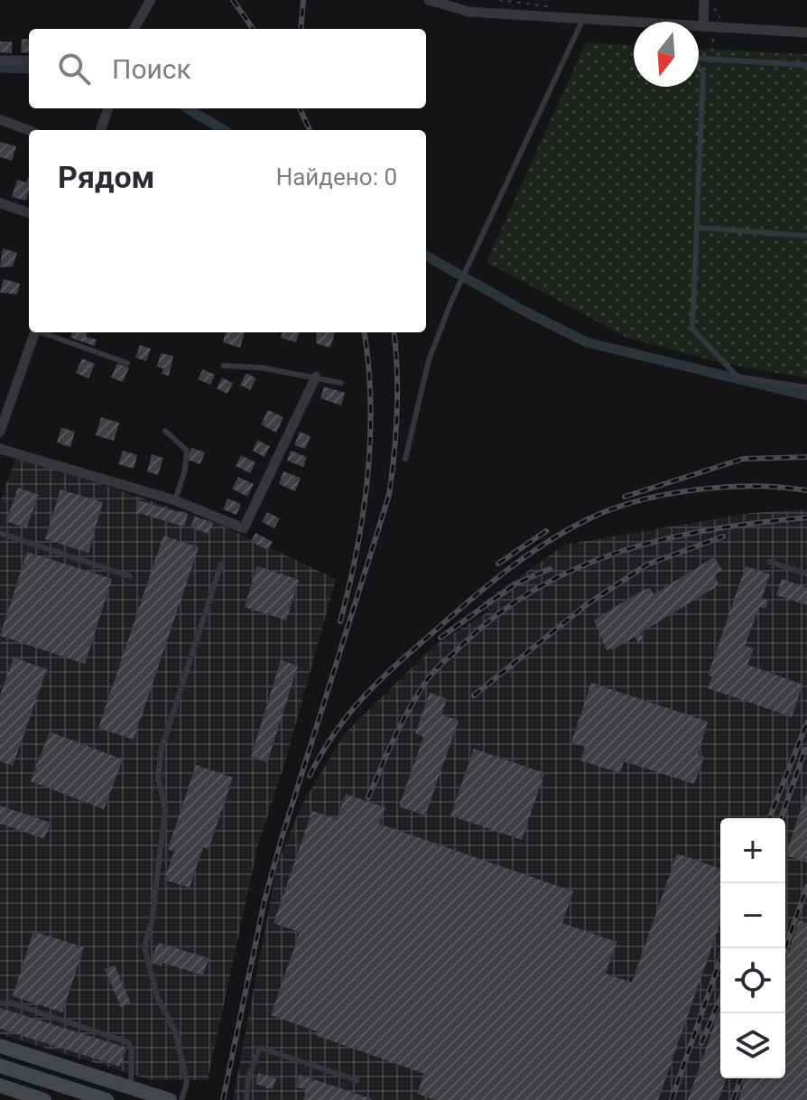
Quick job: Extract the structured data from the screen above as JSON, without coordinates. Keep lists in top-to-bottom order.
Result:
{
  "north": "bottom",
  "page": {
    "search": "Поиск",
    "heading": ["Рядом", "Найдено: 0"],
    "map_buttons": ["+", "−"]
  }
}
